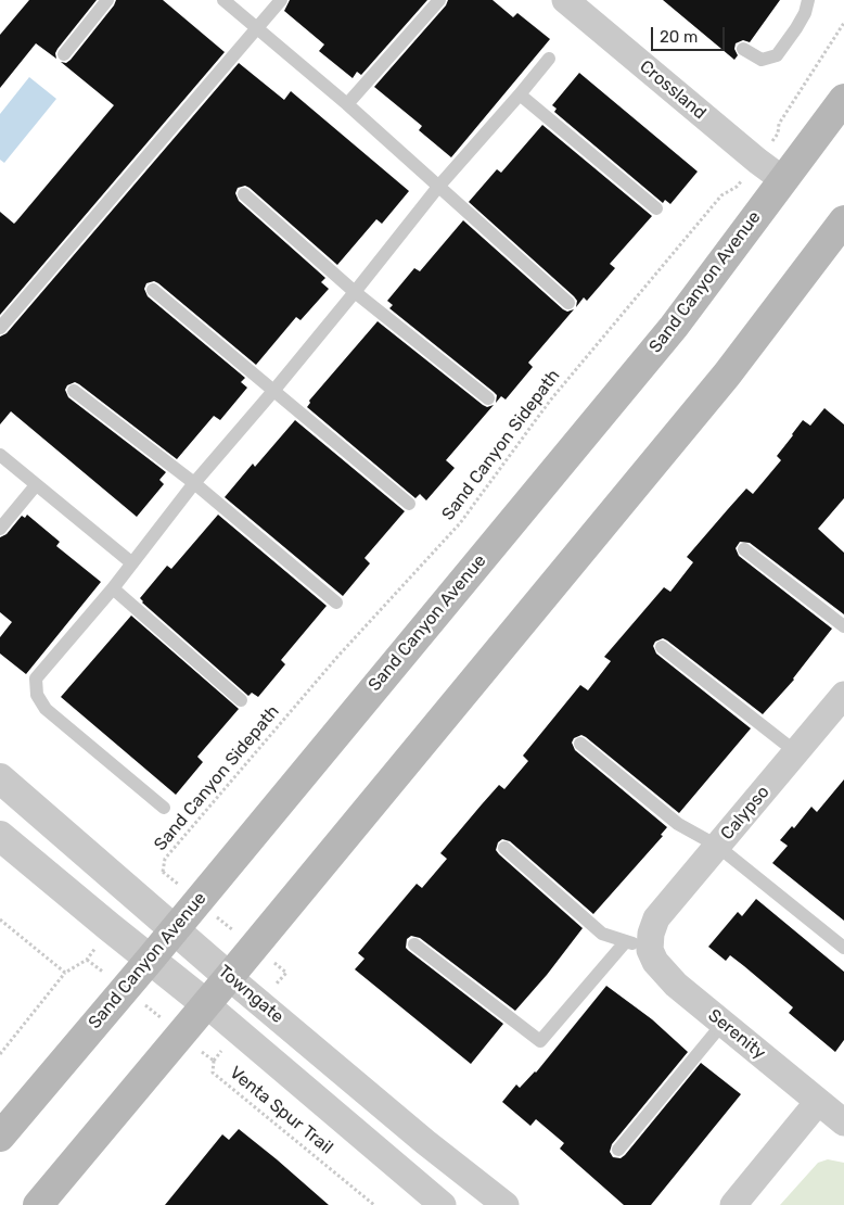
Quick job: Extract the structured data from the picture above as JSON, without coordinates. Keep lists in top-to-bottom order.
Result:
{
  "streets": {
    "main road": ["Sand Canyon Avenue"],
    "street": [
      "Crossland",
      "Calypso",
      "Towngate",
      "Serenity"
    ],
    "path": ["Sand Canyon Sidepath", "Venta Spur Trail"]
  },
  "crossings": [
    ["Crossland", "Sand Canyon Avenue"],
    ["Crossland", "Sand Canyon Sidepath"],
    ["Sand Canyon Avenue", "Towngate"],
    ["Sand Canyon Avenue", "Venta Spur Trail"],
    ["Calypso", "Serenity"]
  ],
  "scale_bar": "20 m"
}
